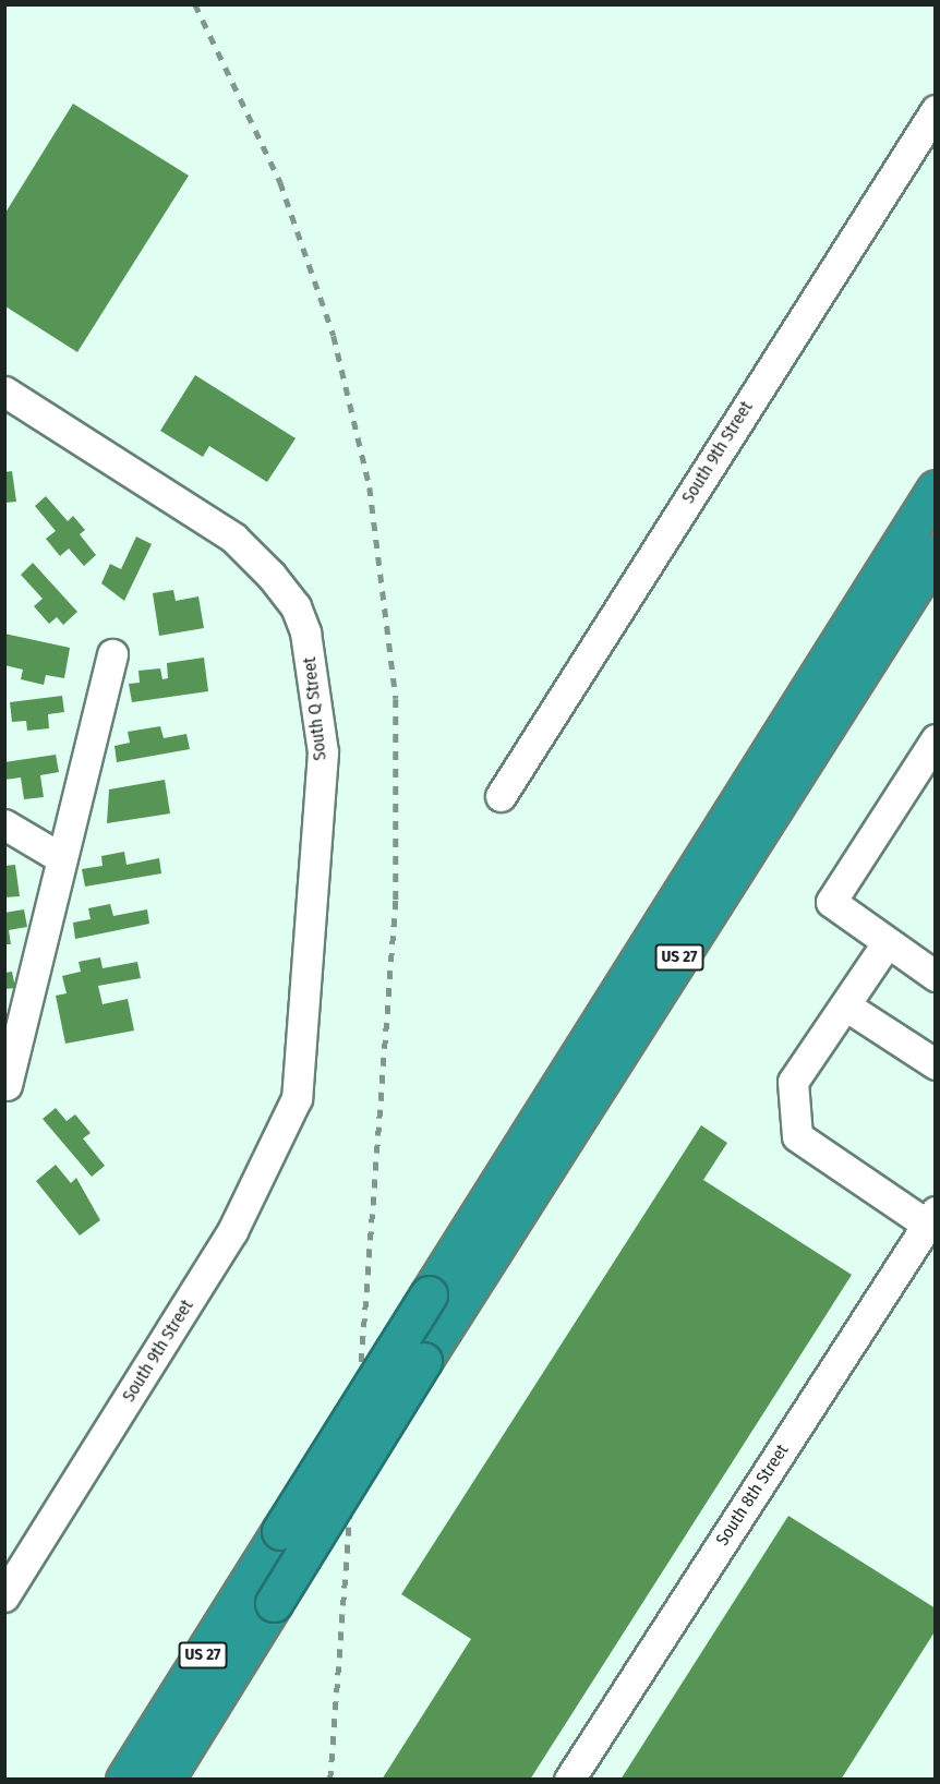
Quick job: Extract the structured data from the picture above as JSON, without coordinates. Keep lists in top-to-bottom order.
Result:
{
  "streets": {
    "highway": ["US 27"],
    "street": ["South 9th Street", "South Q Street", "South 8th Street"]
  },
  "crossings": [
    ["South 9th Street", "South Q Street"]
  ]
}
